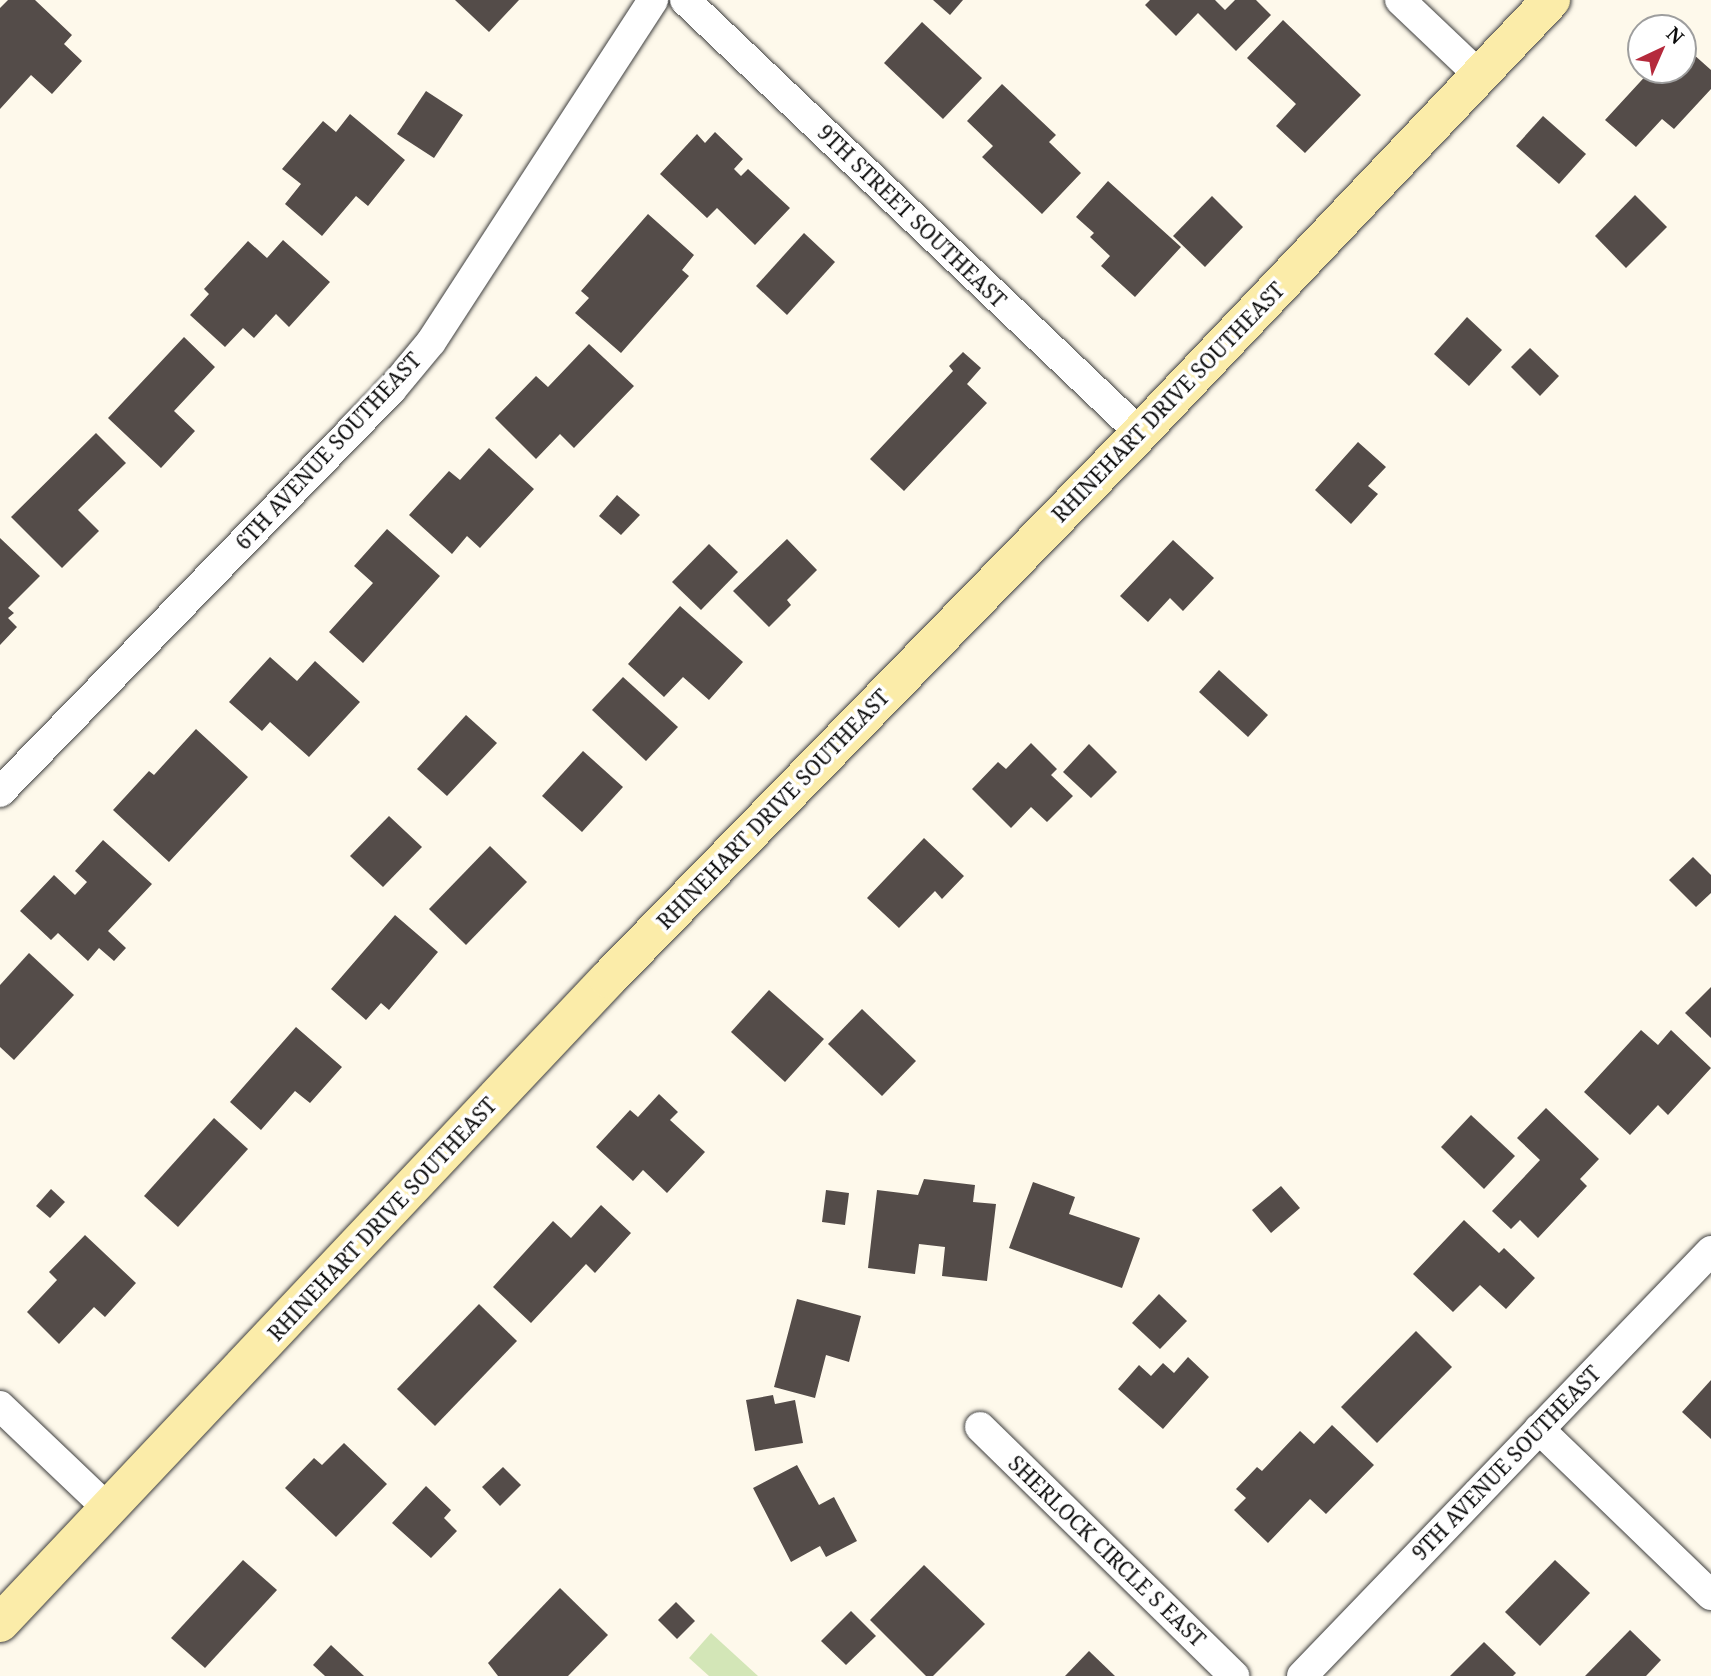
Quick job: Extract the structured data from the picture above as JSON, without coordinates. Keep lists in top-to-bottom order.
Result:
{
  "streets": {
    "street": [
      "9TH STREET SOUTHEAST",
      "RHINEHART DRIVE SOUTHEAST",
      "6TH AVENUE SOUTHEAST",
      "9TH AVENUE SOUTHEAST",
      "SHERLOCK CIRCLE S EAST"
    ]
  },
  "crossings": [
    ["9TH STREET SOUTHEAST", "RHINEHART DRIVE SOUTHEAST"]
  ],
  "north": "top right"
}
